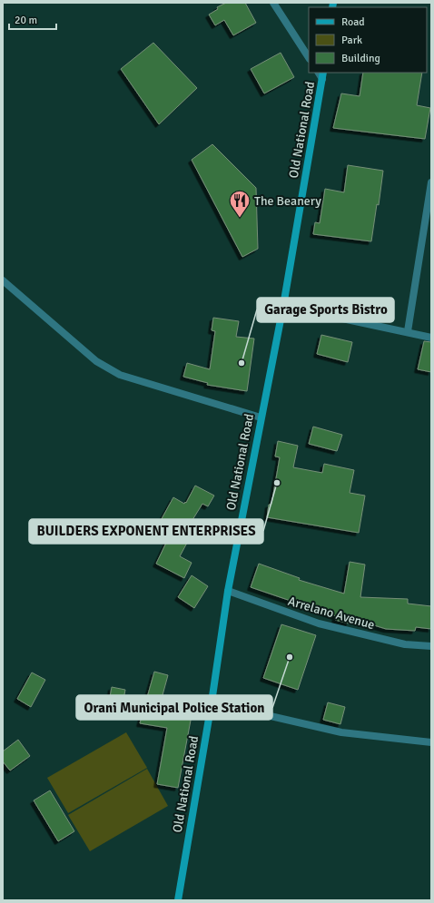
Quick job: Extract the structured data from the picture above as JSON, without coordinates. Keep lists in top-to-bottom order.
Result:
{
  "streets": {
    "main road": ["Old National Road"],
    "street": ["Arrelano Avenue"]
  },
  "crossings": [
    ["Old National Road", "Arrelano Avenue"]
  ],
  "places": {
    "restaurant": ["The Beanery"],
    "other": ["Garage Sports Bistro", "BUILDERS EXPONENT ENTERPRISES", "Orani Municipal Police Station"]
  },
  "legend": ["Road", "Park", "Building"],
  "scale_bar": "20 m"
}
